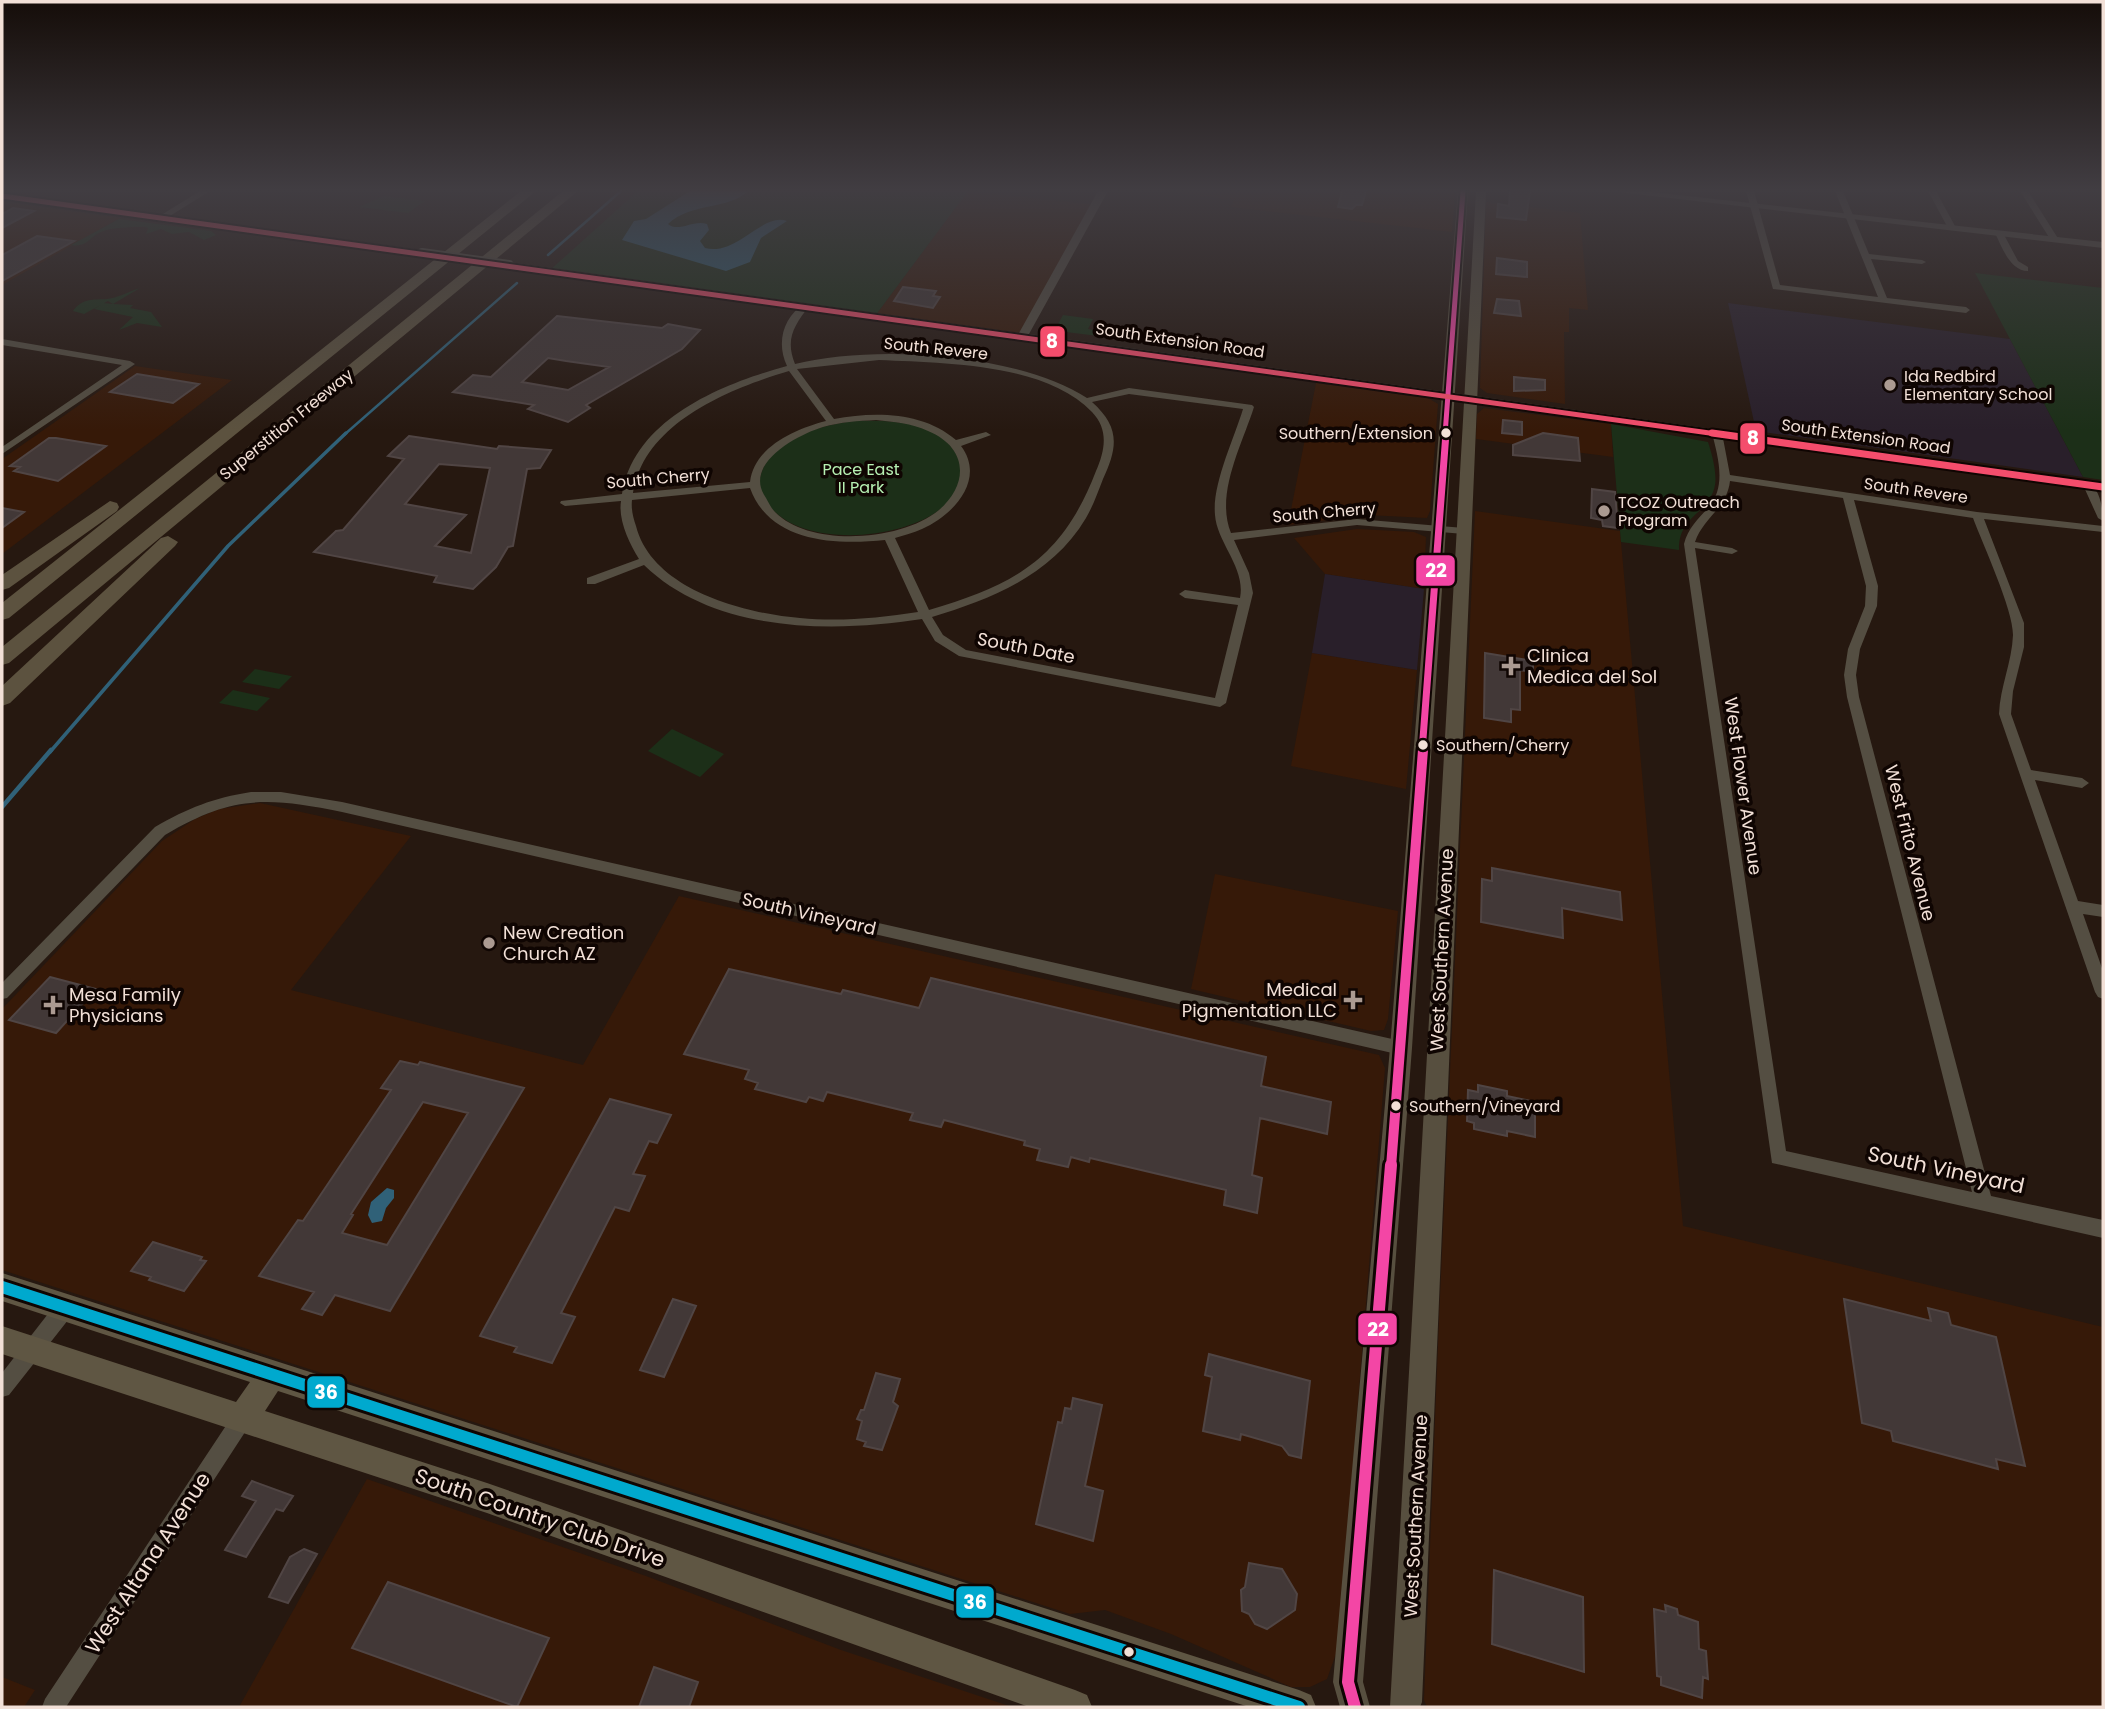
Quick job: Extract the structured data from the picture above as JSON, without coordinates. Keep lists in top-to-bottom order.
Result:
{
  "streets": {
    "highway": ["Superstition Freeway"],
    "main road": ["West Southern Avenue", "South Country Club Drive"],
    "street": [
      "South Extension Road",
      "South Revere",
      "South Cherry",
      "South Date",
      "West Flower Avenue",
      "West Frito Avenue",
      "South Vineyard",
      "West Altana Avenue"
    ]
  },
  "crossings": [
    ["South Extension Road", "West Southern Avenue"],
    ["South Revere", "South Cherry"],
    ["South Revere", "South Date"],
    ["South Revere", "West Frito Avenue"],
    ["South Cherry", "South Date"],
    ["South Cherry", "West Southern Avenue"],
    ["West Flower Avenue", "South Vineyard"],
    ["West Frito Avenue", "South Vineyard"],
    ["South Vineyard", "West Southern Avenue"],
    ["South Country Club Drive", "West Altana Avenue"]
  ],
  "parks": ["Pace East II Park"],
  "places": {
    "other": [
      "Ida Redbird Elementary School",
      "Southern/Extension",
      "TCOZ Outreach Program",
      "Southern/Cherry",
      "New Creation Church AZ",
      "Southern/Vineyard"
    ],
    "health": ["Clinica Medica del Sol", "Medical Pigmentation LLC", "Mesa Family Physicians"]
  },
  "lines": ["transit line 22", "transit line 8", "transit line 36"]
}
